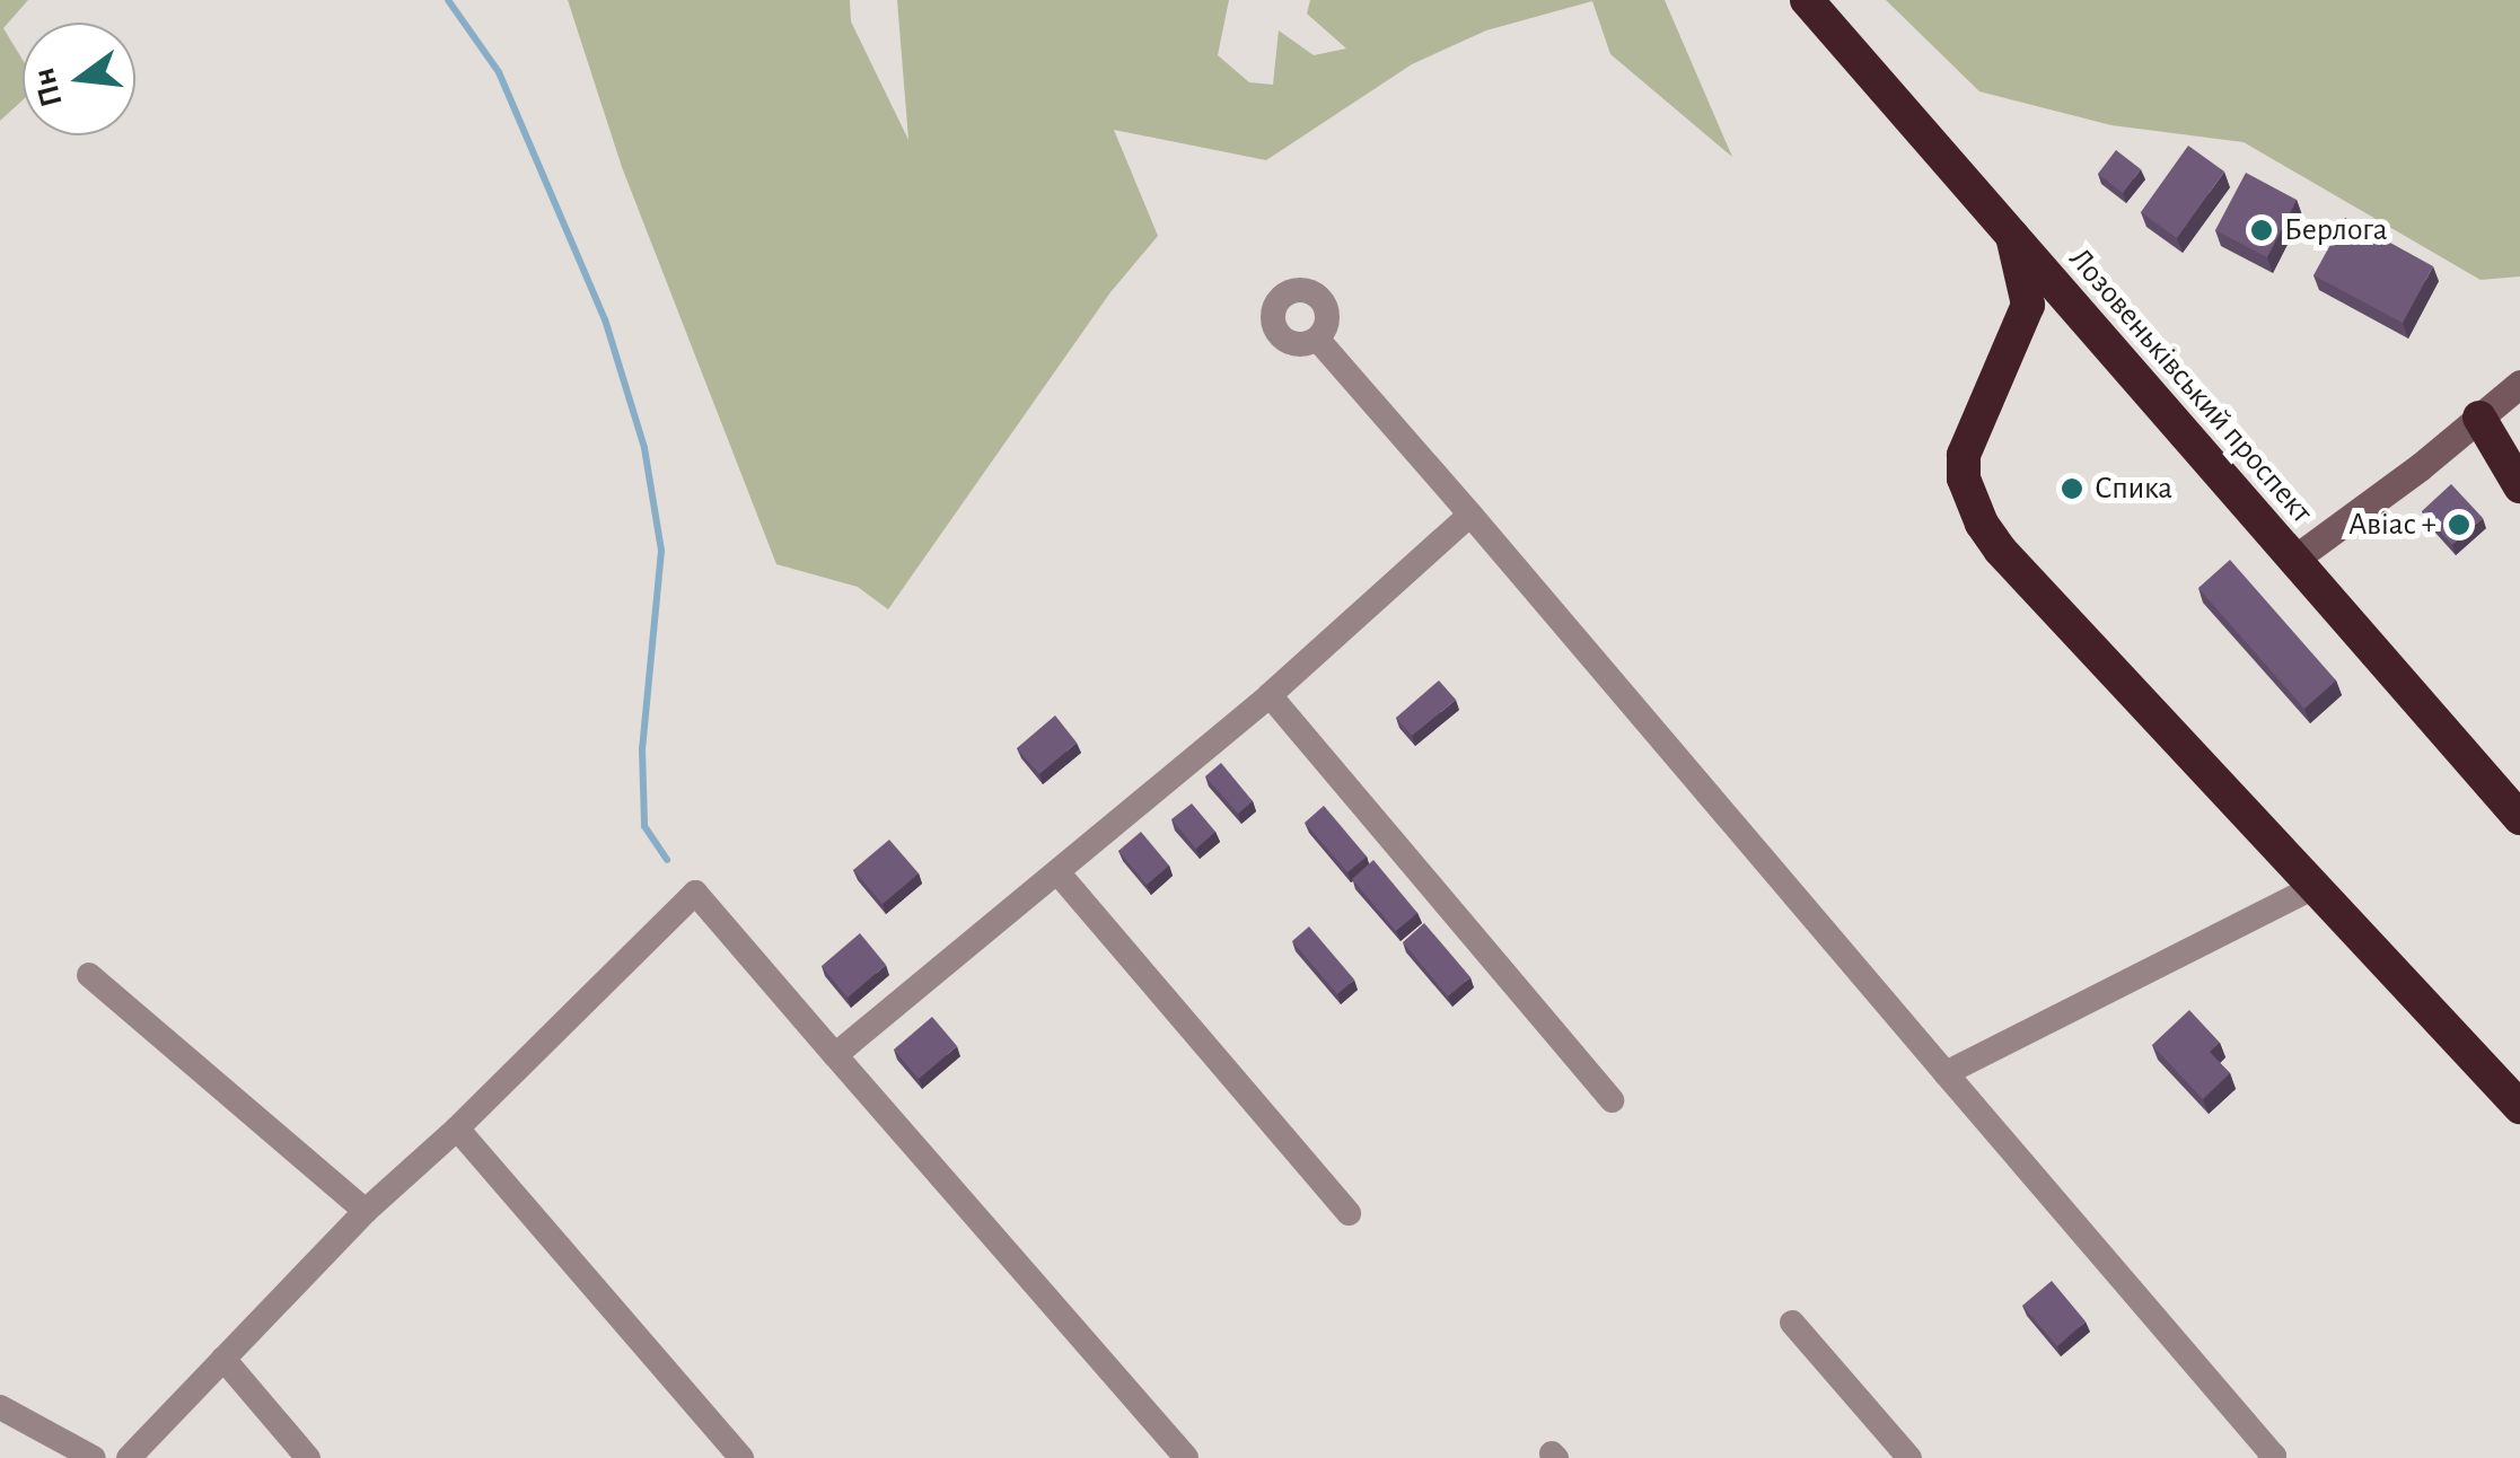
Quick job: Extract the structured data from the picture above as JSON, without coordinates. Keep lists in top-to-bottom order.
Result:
{
  "streets": {
    "highway": ["Лозовеньківський проспект"]
  },
  "places": ["Берлога", "Спика", "Авiас +"],
  "north": "left"
}
